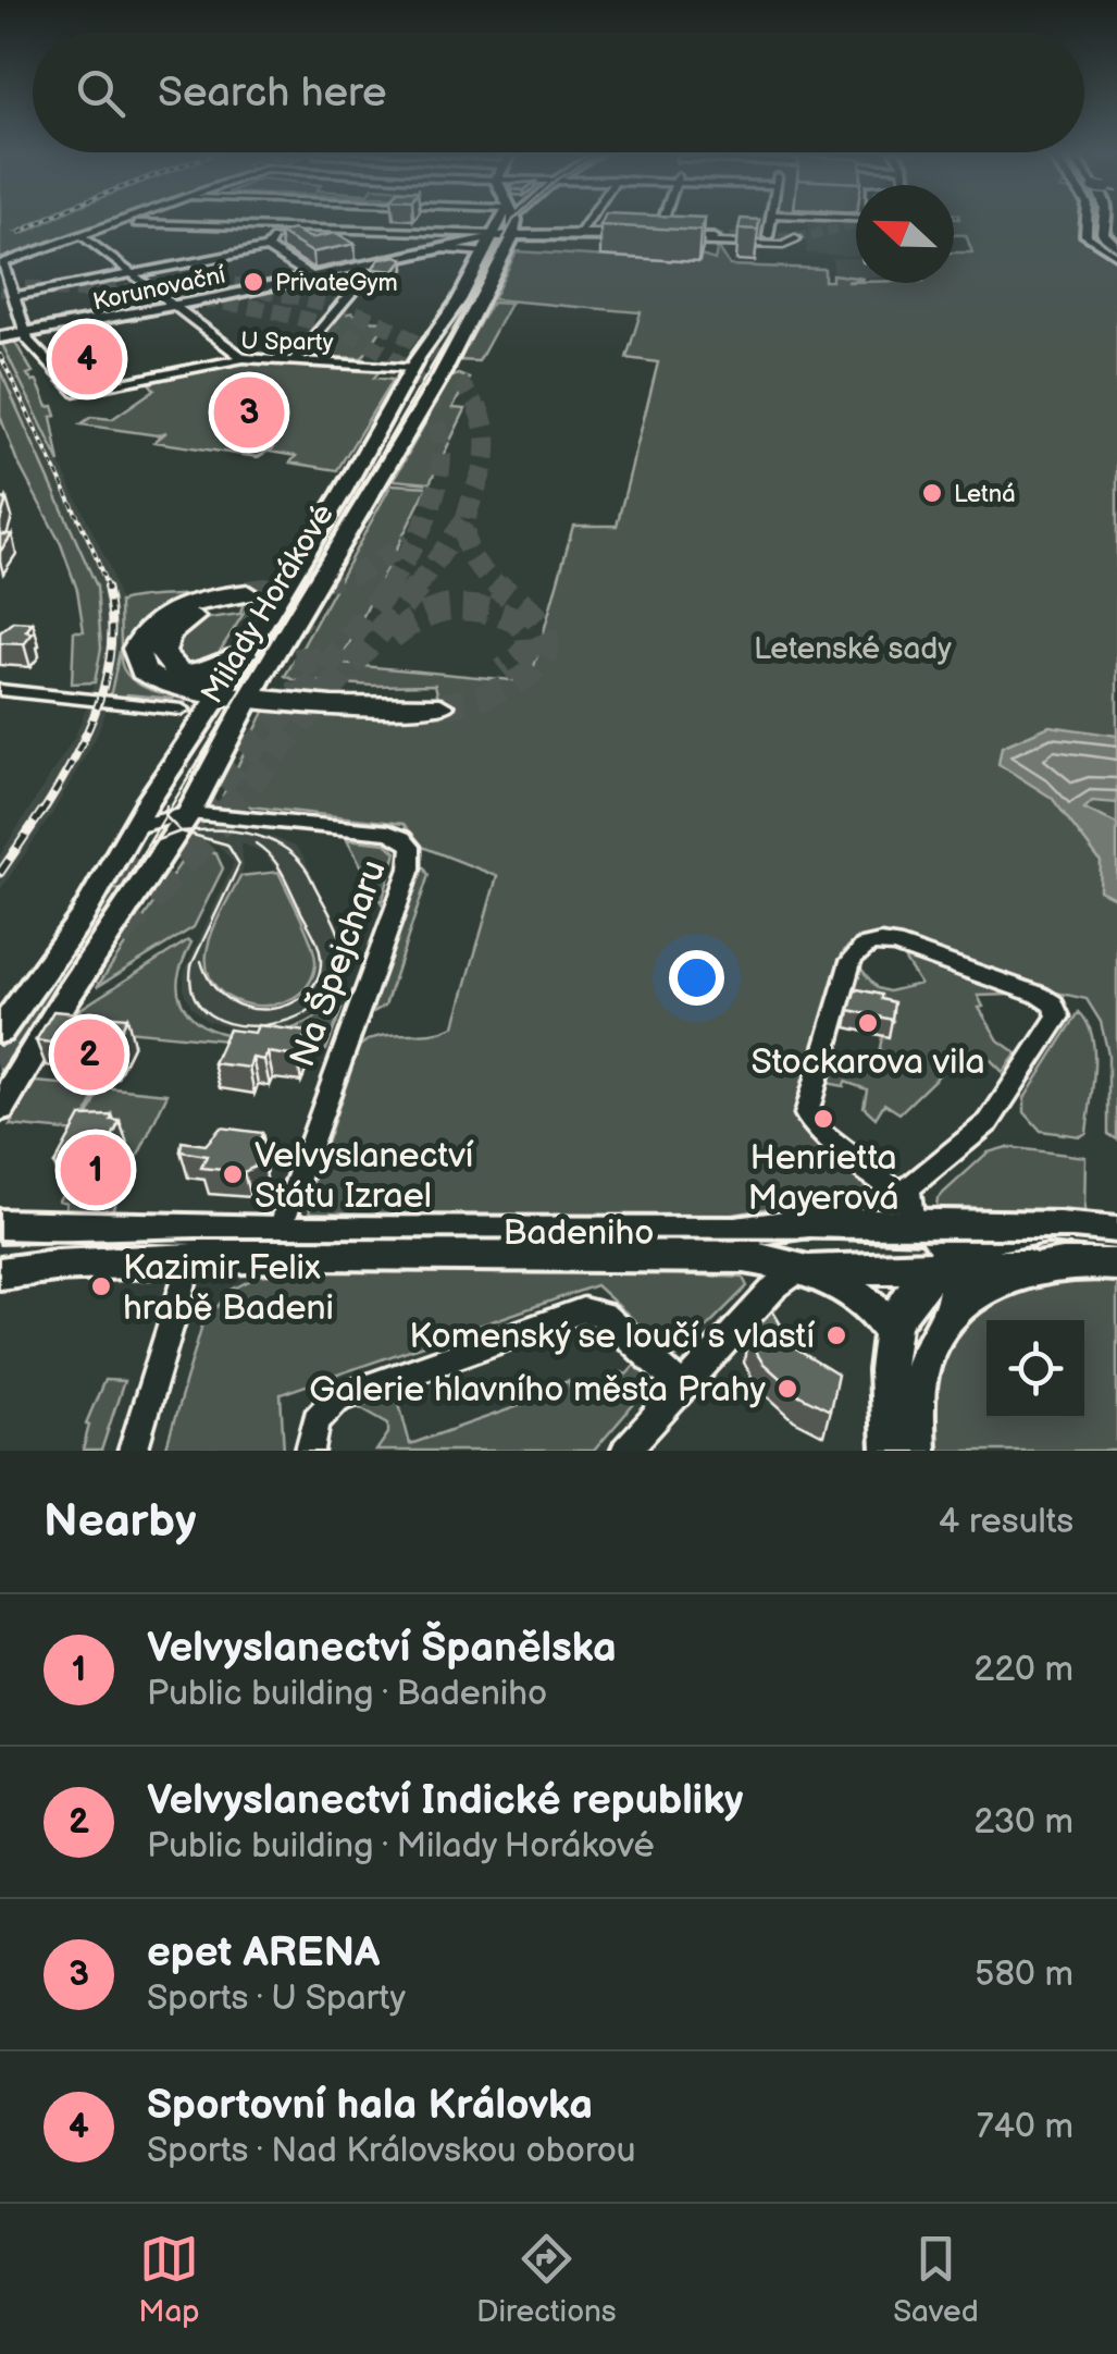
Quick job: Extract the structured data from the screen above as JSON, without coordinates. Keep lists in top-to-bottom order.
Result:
{
  "streets": {
    "main road": ["Korunovační", "Milady Horákové", "Badeniho"],
    "street": ["U Sparty", "Na Špejcharu"]
  },
  "crossings": [
    ["Korunovační", "U Sparty"],
    ["Korunovační", "Milady Horákové"],
    ["U Sparty", "Milady Horákové"],
    ["Milady Horákové", "Na Špejcharu"],
    ["Na Špejcharu", "Badeniho"]
  ],
  "parks": ["Letenské sady"],
  "places": [
    "PrivateGym",
    "Letná",
    "Stockarova vila",
    "Henrietta Mayerová",
    "Velvyslanectví Státu Izrael",
    "Kazimir Felix hrabě Badeni",
    "Komenský se loučí s vlastí",
    "Galerie hlavního města Prahy"
  ],
  "north": "left",
  "page": {
    "search": "Search here",
    "pins": [
      "4",
      "3",
      "2",
      "1"
    ],
    "heading": ["Nearby", "4 results"],
    "list": [
      {
        "mark": "1",
        "name": "Velvyslanectví Španělska",
        "note": "Public building · Badeniho",
        "value": "220 m"
      },
      {
        "mark": "2",
        "name": "Velvyslanectví Indické republiky",
        "note": "Public building · Milady Horákové",
        "value": "230 m"
      },
      {
        "mark": "3",
        "name": "epet ARENA",
        "note": "Sports · U Sparty",
        "value": "580 m"
      },
      {
        "mark": "4",
        "name": "Sportovní hala Královka",
        "note": "Sports · Nad Královskou oborou",
        "value": "740 m"
      }
    ],
    "nav": ["Map", "Directions", "Saved"]
  }
}
